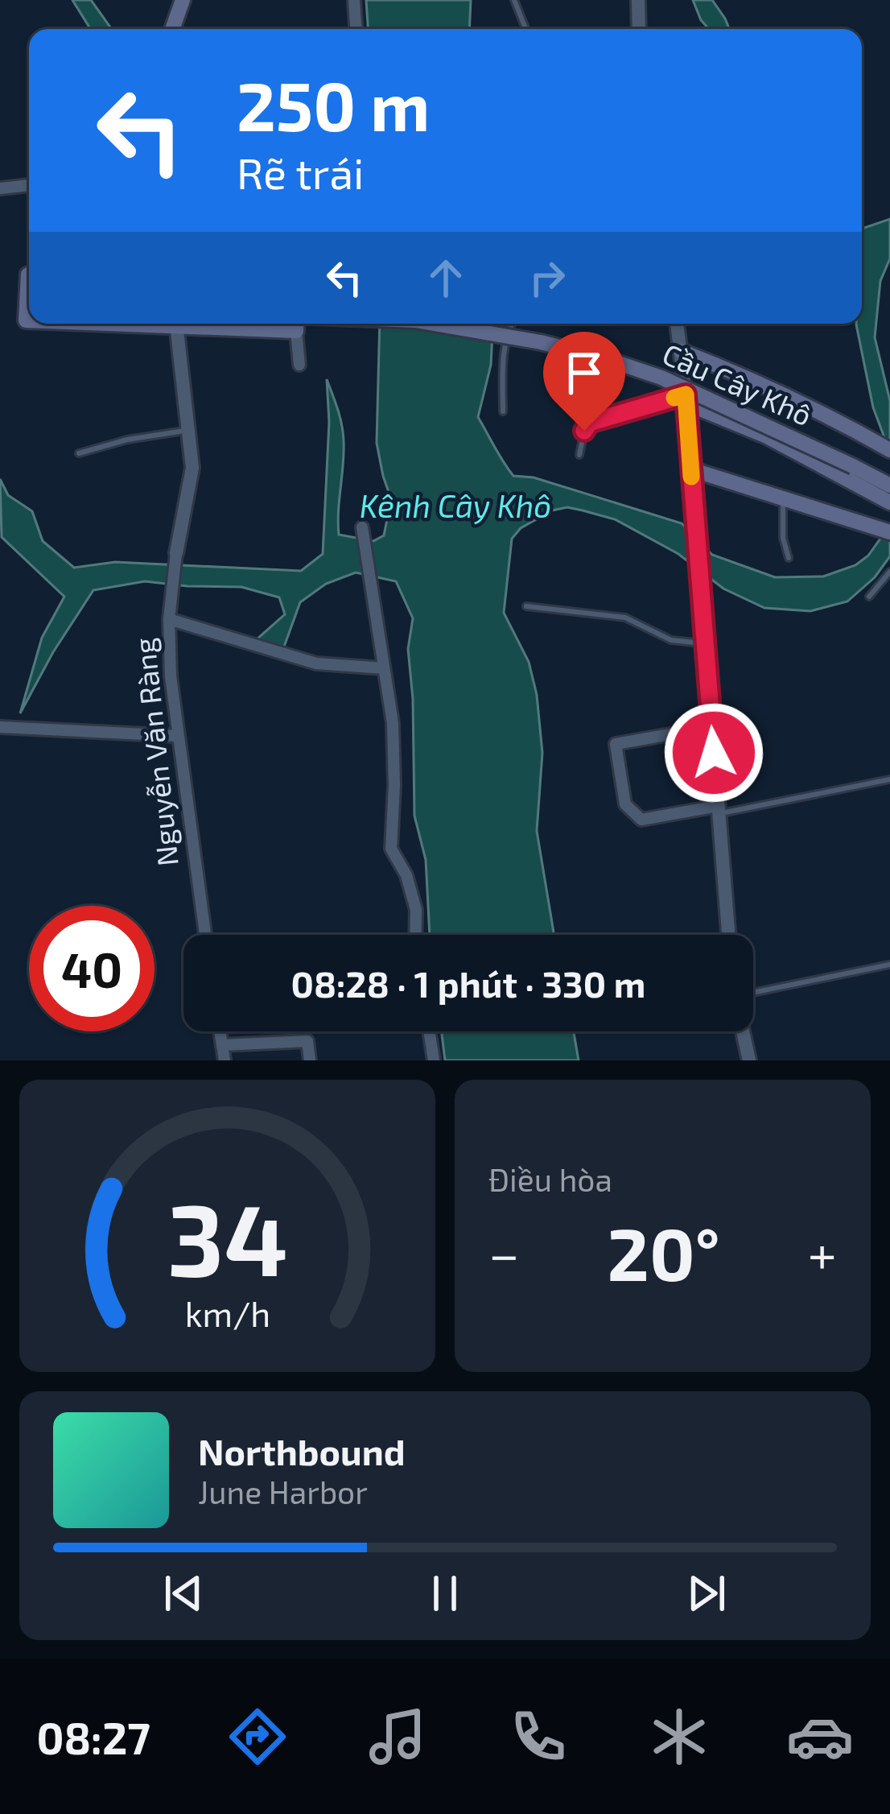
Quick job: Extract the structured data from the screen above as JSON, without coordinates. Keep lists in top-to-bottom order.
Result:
{
  "streets": {
    "main road": ["Cầu Cây Khô"],
    "street": ["Nguyễn Văn Ràng"]
  },
  "water": ["Kênh Cây Khô"],
  "page": {
    "turn": ["250 m", "Rẽ trái"],
    "limit": "40",
    "trip": "08:28 · 1 phút · 330 m",
    "tile": "Điều hòa",
    "heat": ["−", "20°", "+"],
    "song": ["Northbound", "June Harbor"],
    "tabs": "08:27",
    "gauge": ["34", "km/h"]
  }
}
